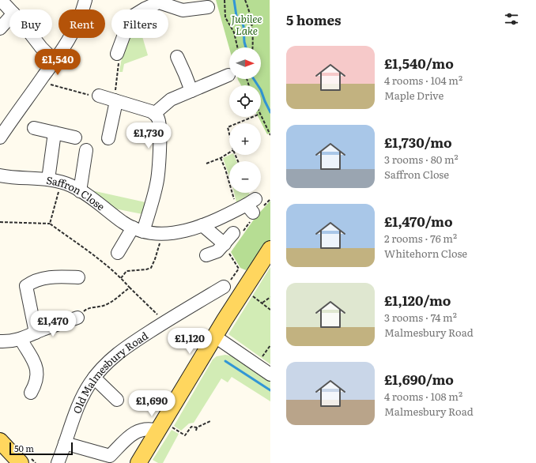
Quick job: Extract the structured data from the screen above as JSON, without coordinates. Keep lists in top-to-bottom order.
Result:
{
  "streets": {
    "street": ["Saffron Close", "Old Malmesbury Road"]
  },
  "parks": ["Jubilee Lake"],
  "scale_bar": "50 m",
  "north": "right",
  "page": {
    "heading": "5 homes",
    "chip": ["Buy", "Rent", "Filters"],
    "list": [
      {
        "name": "£1,540/mo",
        "note": "4 rooms · 104 m² · Maple Drive"
      },
      {
        "name": "£1,730/mo",
        "note": "3 rooms · 80 m² · Saffron Close"
      },
      {
        "name": "£1,470/mo",
        "note": "2 rooms · 76 m² · Whitehorn Close"
      },
      {
        "name": "£1,120/mo",
        "note": "3 rooms · 74 m² · Malmesbury Road"
      },
      {
        "name": "£1,690/mo",
        "note": "4 rooms · 108 m² · Malmesbury Road"
      }
    ],
    "map_buttons": ["+", "−"],
    "price": [
      "£1,540",
      "£1,730",
      "£1,470",
      "£1,120",
      "£1,690"
    ],
    "scale": "50 m"
  }
}
